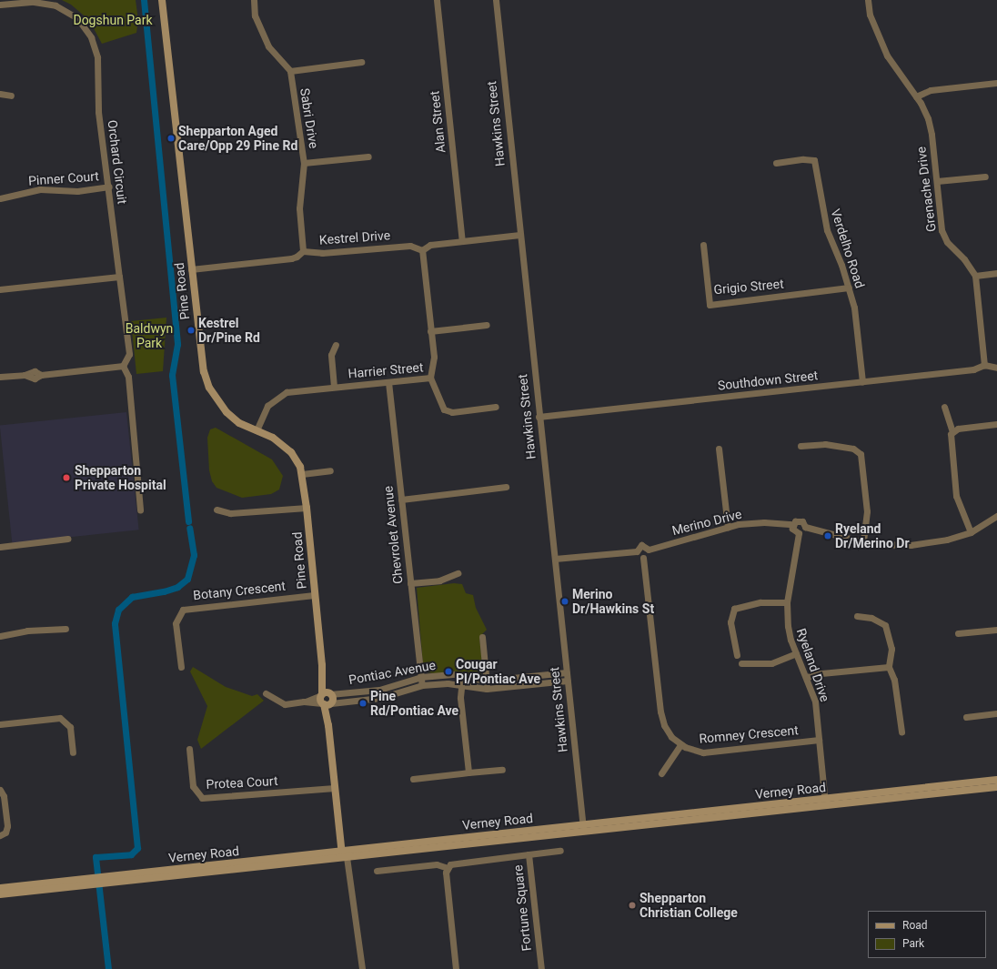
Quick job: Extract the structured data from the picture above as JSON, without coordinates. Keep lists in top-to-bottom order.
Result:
{
  "streets": {
    "street": [
      "Sabri Drive",
      "Alan Street",
      "Hawkins Street",
      "Orchard Circuit",
      "Pinner Court",
      "Grenache Drive",
      "Kestrel Drive",
      "Verdelho Road",
      "Grigio Street",
      "Pine Road",
      "Harrier Street",
      "Southdown Street",
      "Merino Drive",
      "Chevrolet Avenue",
      "Botany Crescent",
      "Ryeland Drive",
      "Pontiac Avenue",
      "Romney Crescent",
      "Protea Court",
      "Verney Road",
      "Fortune Square"
    ]
  },
  "crossings": [
    ["Sabri Drive", "Kestrel Drive"],
    ["Hawkins Street", "Southdown Street"],
    ["Hawkins Street", "Pontiac Avenue"],
    ["Hawkins Street", "Verney Road"],
    ["Orchard Circuit", "Pinner Court"],
    ["Grenache Drive", "Southdown Street"],
    ["Kestrel Drive", "Pine Road"],
    ["Kestrel Drive", "Harrier Street"],
    ["Verdelho Road", "Grigio Street"],
    ["Verdelho Road", "Southdown Street"],
    ["Pine Road", "Harrier Street"],
    ["Pine Road", "Botany Crescent"],
    ["Pine Road", "Pontiac Avenue"],
    ["Harrier Street", "Chevrolet Avenue"],
    ["Merino Drive", "Ryeland Drive"],
    ["Chevrolet Avenue", "Pontiac Avenue"],
    ["Ryeland Drive", "Romney Crescent"],
    ["Ryeland Drive", "Verney Road"]
  ],
  "parks": ["Dogshun Park", "Baldwyn Park"],
  "places": [
    "Shepparton Aged Care/Opp 29 Pine Rd",
    "Kestrel Dr/Pine Rd",
    "Shepparton Private Hospital",
    "Ryeland Dr/Merino Dr",
    "Merino Dr/Hawkins St",
    "Cougar Pl/Pontiac Ave",
    "Pine Rd/Pontiac Ave",
    "Shepparton Christian College"
  ],
  "legend": ["Road", "Park"]
}
